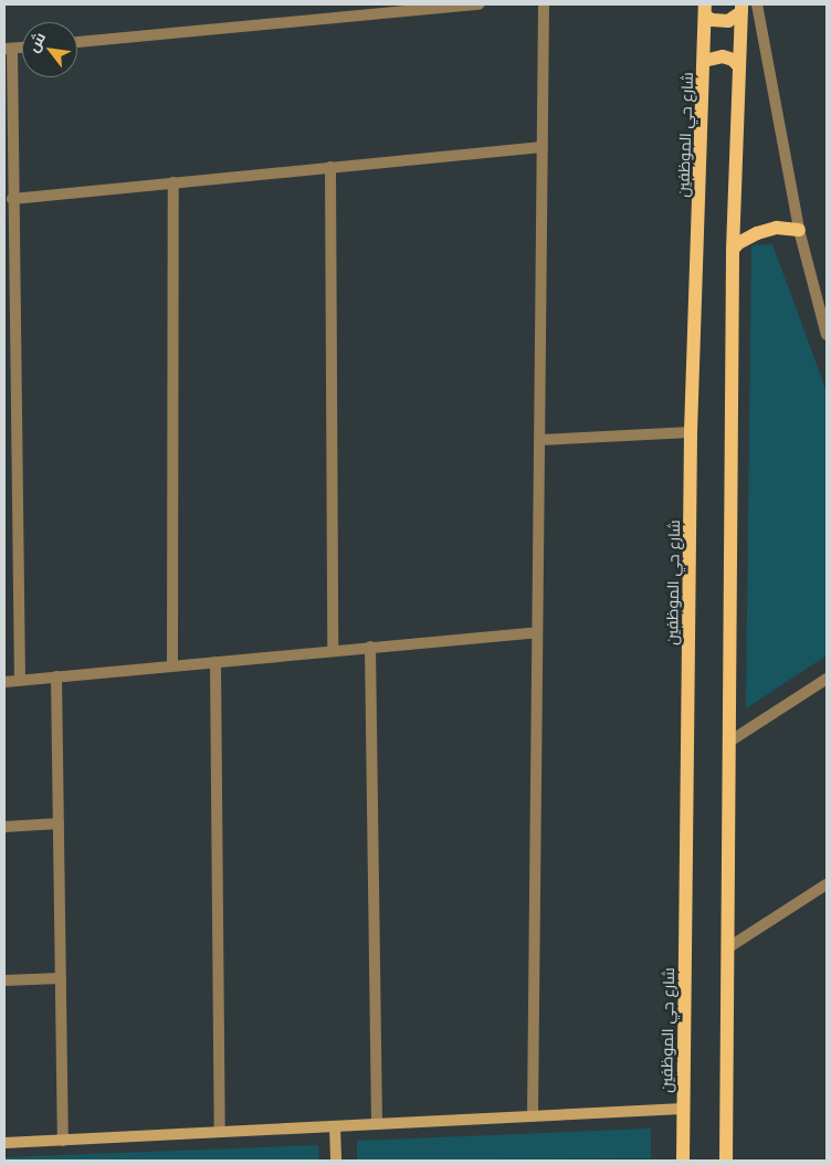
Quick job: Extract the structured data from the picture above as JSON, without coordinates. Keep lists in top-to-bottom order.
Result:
{
  "streets": {
    "main road": ["شارع حي الموظفين"]
  },
  "north": "top left"
}
